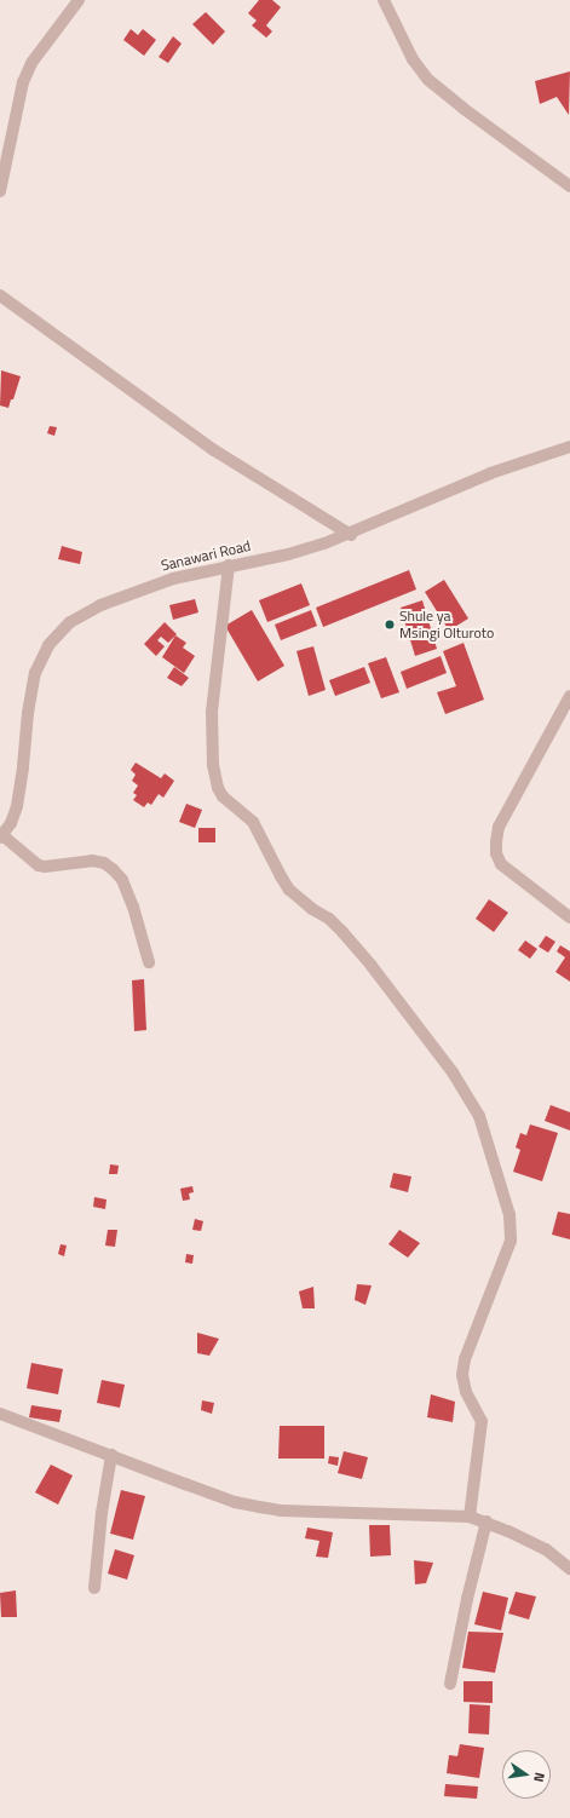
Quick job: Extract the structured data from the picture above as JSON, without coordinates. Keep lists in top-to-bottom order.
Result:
{
  "streets": {
    "street": ["Sanawari Road"]
  },
  "places": ["Shule ya Msingi Olturoto"],
  "north": "right"
}
